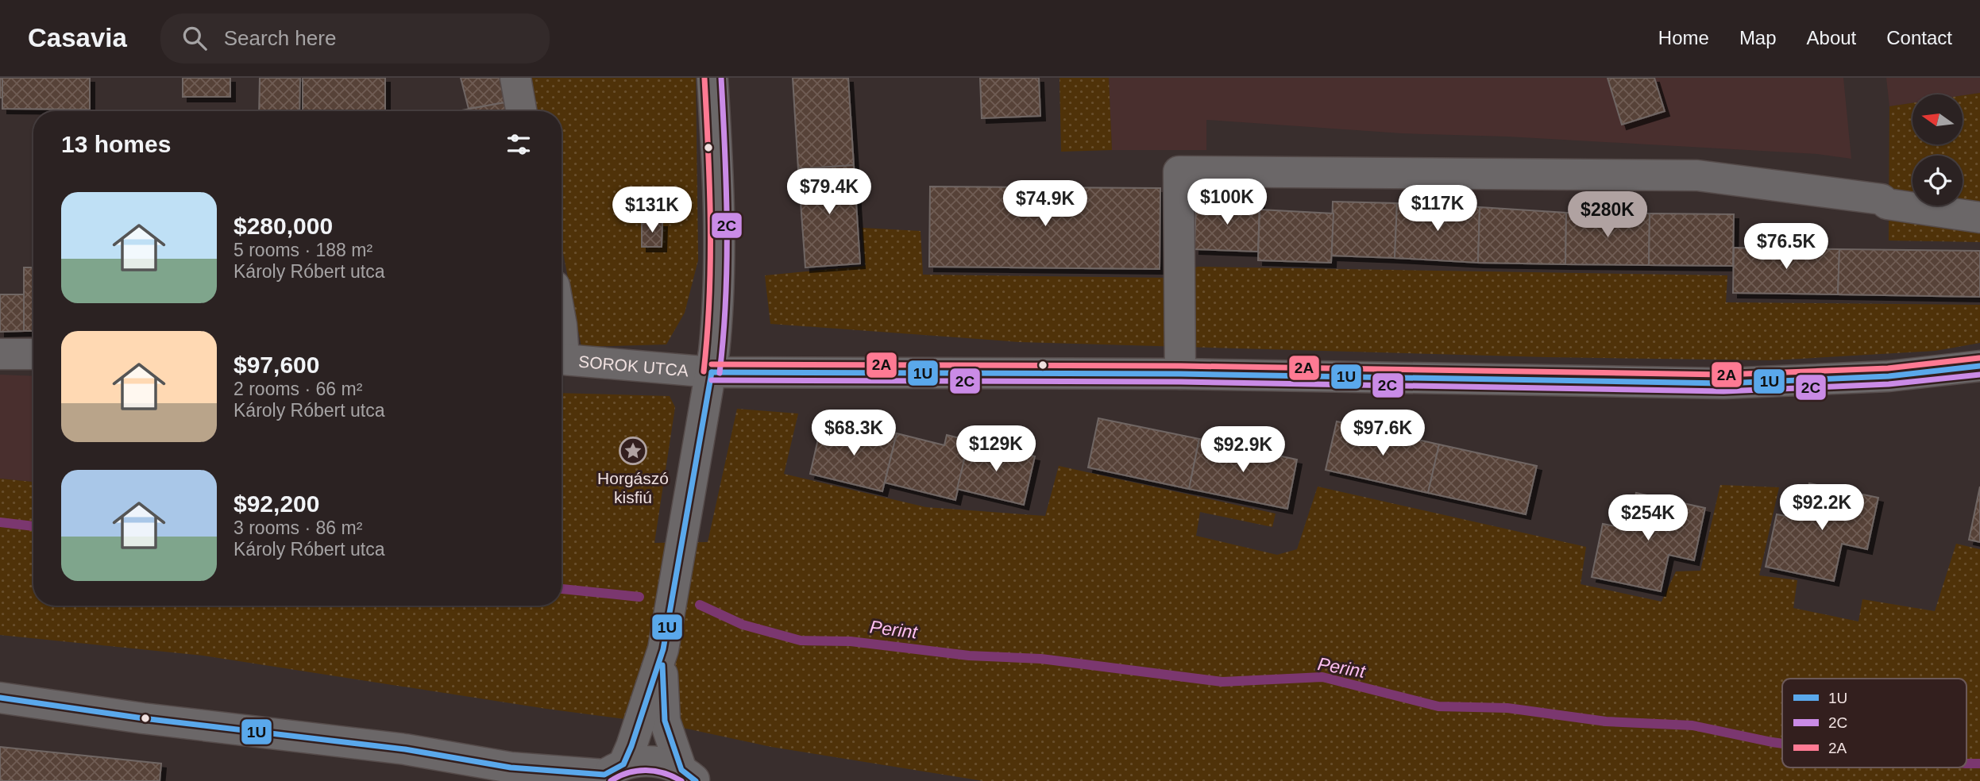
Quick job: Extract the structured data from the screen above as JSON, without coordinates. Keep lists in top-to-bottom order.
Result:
{
  "streets": {
    "street": ["SOROK UTCA"]
  },
  "water": ["Perint"],
  "places": {
    "place": ["Horgászó kisfiú"]
  },
  "lines": ["transit line 2C", "transit line 2A", "transit line 1U"],
  "legend": ["1U", "2C", "2A"],
  "north": "left",
  "page": {
    "header": "Casavia",
    "search": "Search here",
    "nav": [
      "Home",
      "Map",
      "About",
      "Contact"
    ],
    "heading": "13 homes",
    "price": [
      "$79.4K",
      "$100K",
      "$74.9K",
      "$117K",
      "$131K",
      "$280K",
      "$76.5K",
      "$68.3K",
      "$97.6K",
      "$129K",
      "$92.9K",
      "$92.2K",
      "$254K"
    ],
    "list": [
      {
        "name": "$280,000",
        "note": "5 rooms · 188 m² · Károly Róbert utca"
      },
      {
        "name": "$97,600",
        "note": "2 rooms · 66 m² · Károly Róbert utca"
      },
      {
        "name": "$92,200",
        "note": "3 rooms · 86 m² · Károly Róbert utca"
      }
    ]
  }
}
